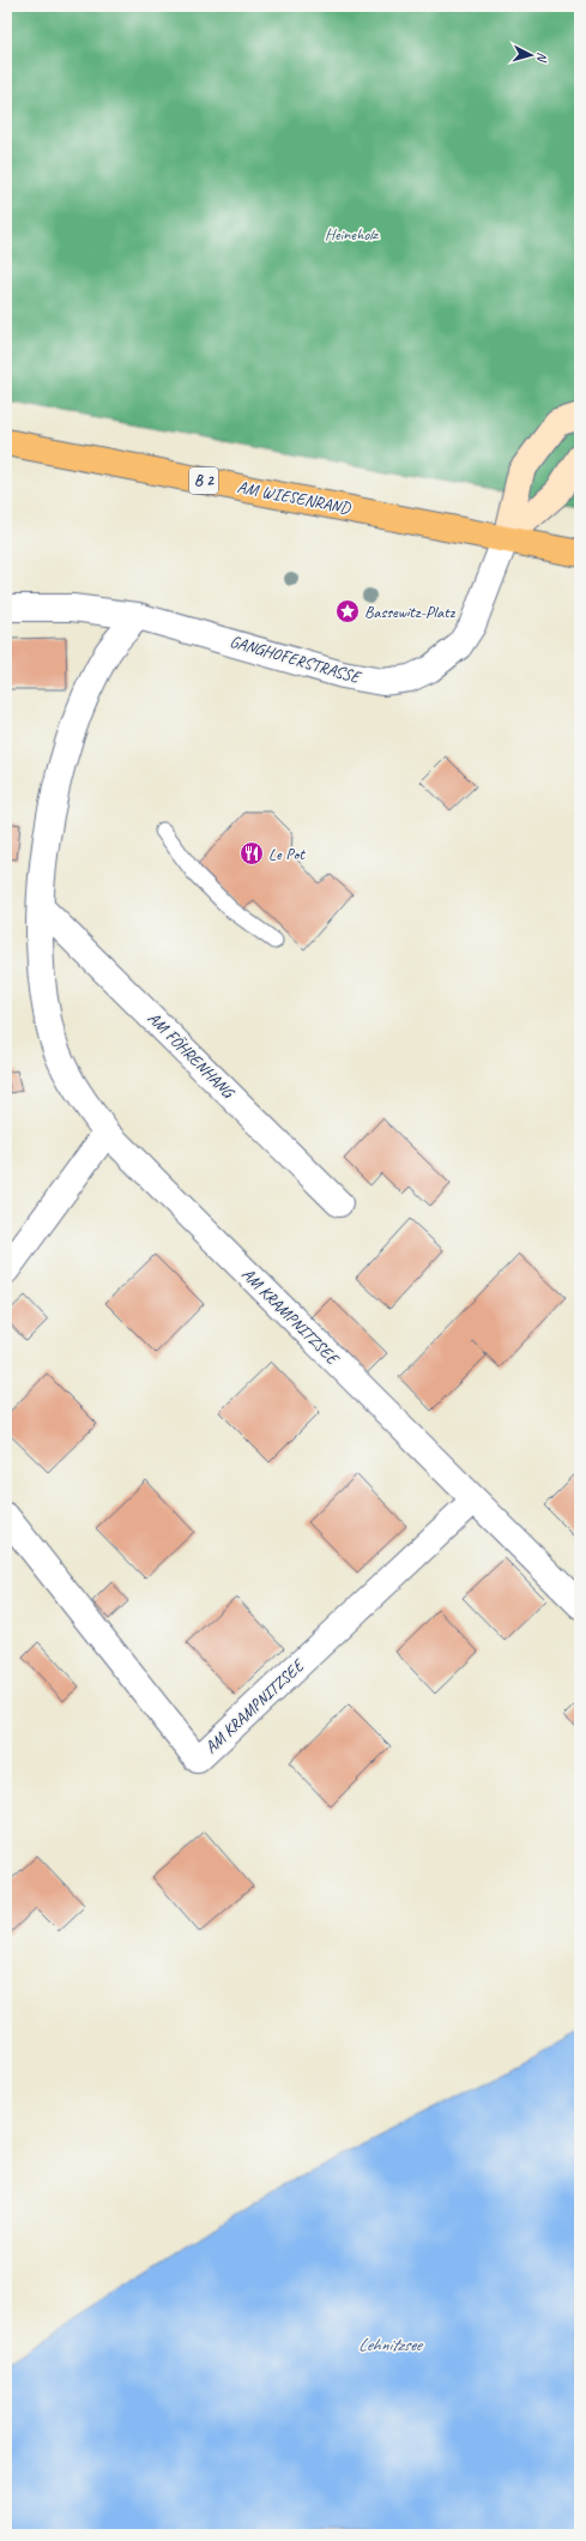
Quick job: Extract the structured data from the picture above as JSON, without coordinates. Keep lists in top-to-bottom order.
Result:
{
  "streets": {
    "main road": ["B 2", "AM WIESENRAND"],
    "street": ["GANGHOFERSTRASSE", "AM FÖHRENHANG", "AM KRAMPNITZSEE"]
  },
  "crossings": [
    ["AM WIESENRAND", "GANGHOFERSTRASSE"]
  ],
  "water": ["Lehnitzsee"],
  "parks": ["Heineholz"],
  "places": {
    "place": ["Bassewitz-Platz"],
    "restaurant": ["Le Pot"]
  },
  "north": "right"
}
